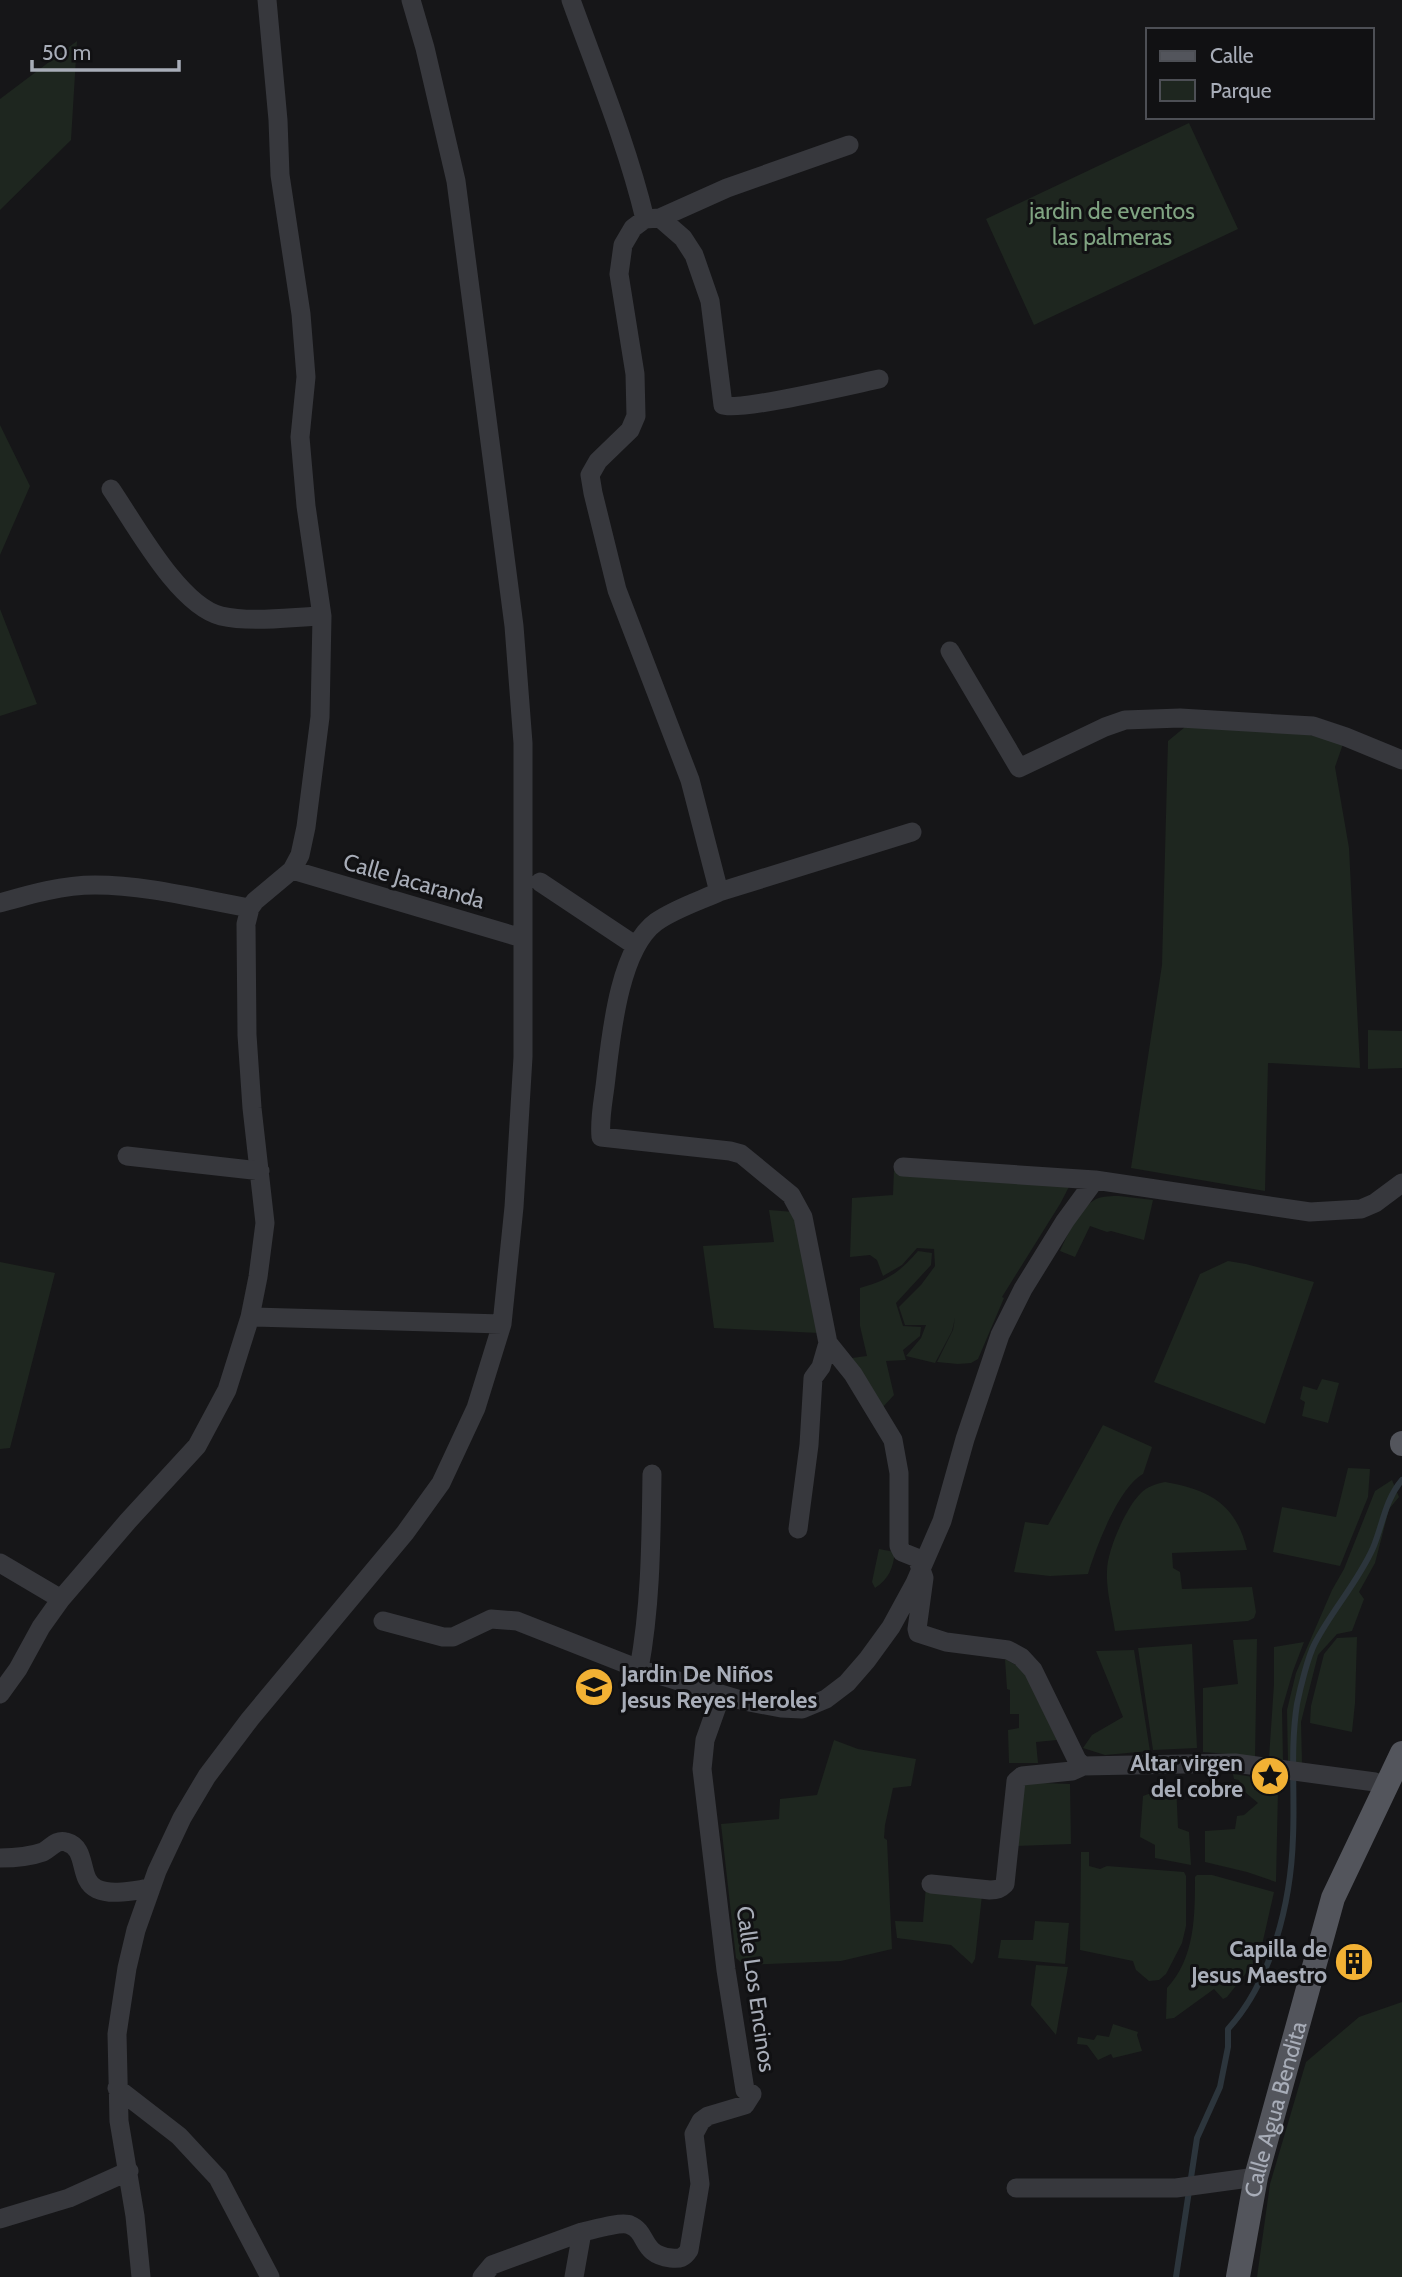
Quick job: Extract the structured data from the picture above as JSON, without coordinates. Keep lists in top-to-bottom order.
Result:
{
  "streets": {
    "main road": ["Calle Agua Bendita"],
    "street": ["Calle Jacaranda", "Calle Los Encinos"]
  },
  "parks": ["jardin de eventos las palmeras"],
  "places": {
    "school or university": ["Jardin De Niños Jesus Reyes Heroles"],
    "place": ["Altar virgen del cobre"],
    "building": ["Capilla de Jesus Maestro"]
  },
  "legend": ["Calle", "Parque"],
  "scale_bar": "50 m"
}
